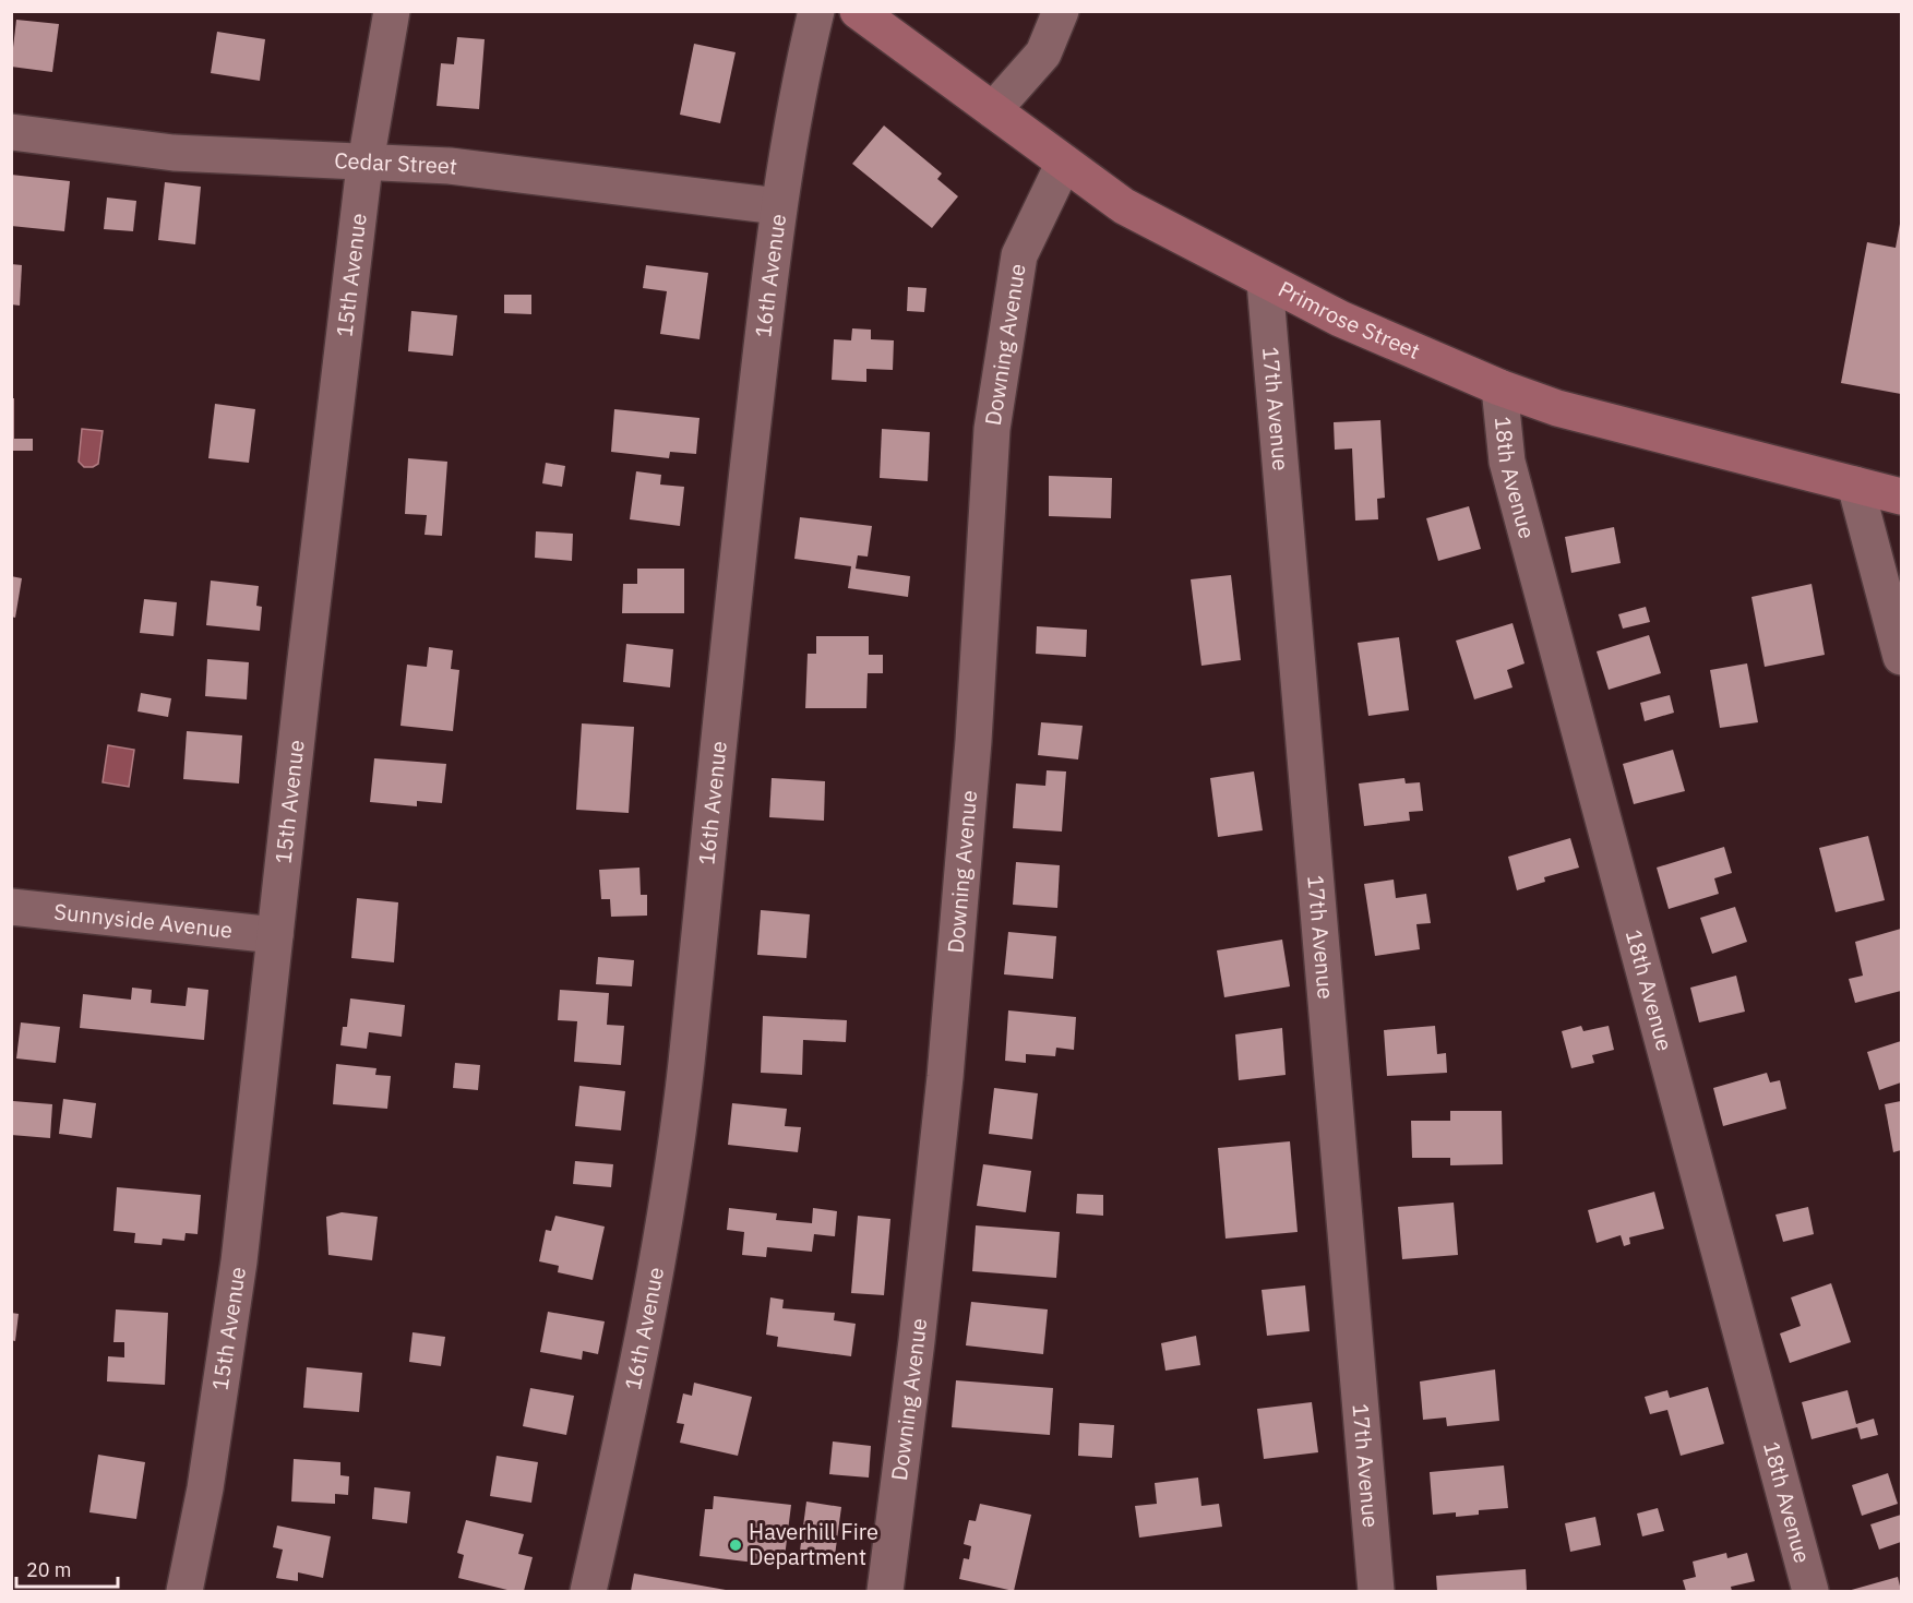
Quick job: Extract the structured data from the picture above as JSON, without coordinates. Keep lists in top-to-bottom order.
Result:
{
  "streets": {
    "main road": ["Primrose Street"],
    "street": [
      "Cedar Street",
      "15th Avenue",
      "16th Avenue",
      "Downing Avenue",
      "17th Avenue",
      "18th Avenue",
      "Sunnyside Avenue"
    ]
  },
  "crossings": [
    ["Cedar Street", "15th Avenue"],
    ["Cedar Street", "16th Avenue"],
    ["15th Avenue", "Sunnyside Avenue"],
    ["Primrose Street", "Downing Avenue"],
    ["Primrose Street", "17th Avenue"],
    ["Primrose Street", "18th Avenue"]
  ],
  "places": ["Haverhill Fire Department"],
  "scale_bar": "20 m"
}
